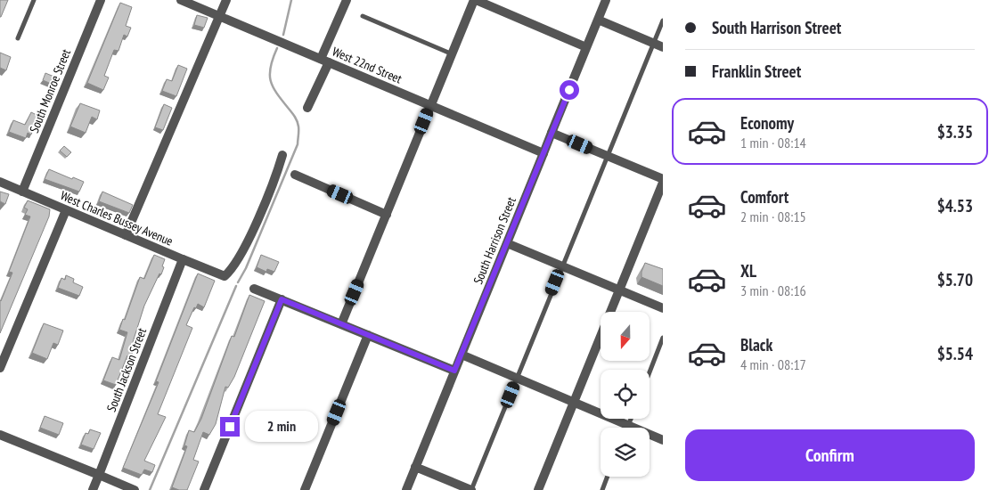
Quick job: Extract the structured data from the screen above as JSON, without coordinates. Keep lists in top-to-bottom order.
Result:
{
  "streets": {
    "street": [
      "West 22nd Street",
      "South Monroe Street",
      "West Charles Bussey Avenue",
      "South Harrison Street",
      "South Jackson Street"
    ]
  },
  "crossings": [
    ["West 22nd Street", "South Harrison Street"],
    ["South Monroe Street", "West Charles Bussey Avenue"],
    ["West Charles Bussey Avenue", "South Jackson Street"]
  ],
  "north": "bottom",
  "page": {
    "banner": ["South Harrison Street", "Franklin Street"],
    "list": [
      {
        "name": "Economy",
        "note": "1 min · 08:14",
        "value": "$3.35"
      },
      {
        "name": "Comfort",
        "note": "2 min · 08:15",
        "value": "$4.53"
      },
      {
        "name": "XL",
        "note": "3 min · 08:16",
        "value": "$5.70"
      },
      {
        "name": "Black",
        "note": "4 min · 08:17",
        "value": "$5.54"
      }
    ],
    "bubble": "2 min",
    "buttons": "Confirm"
  }
}
